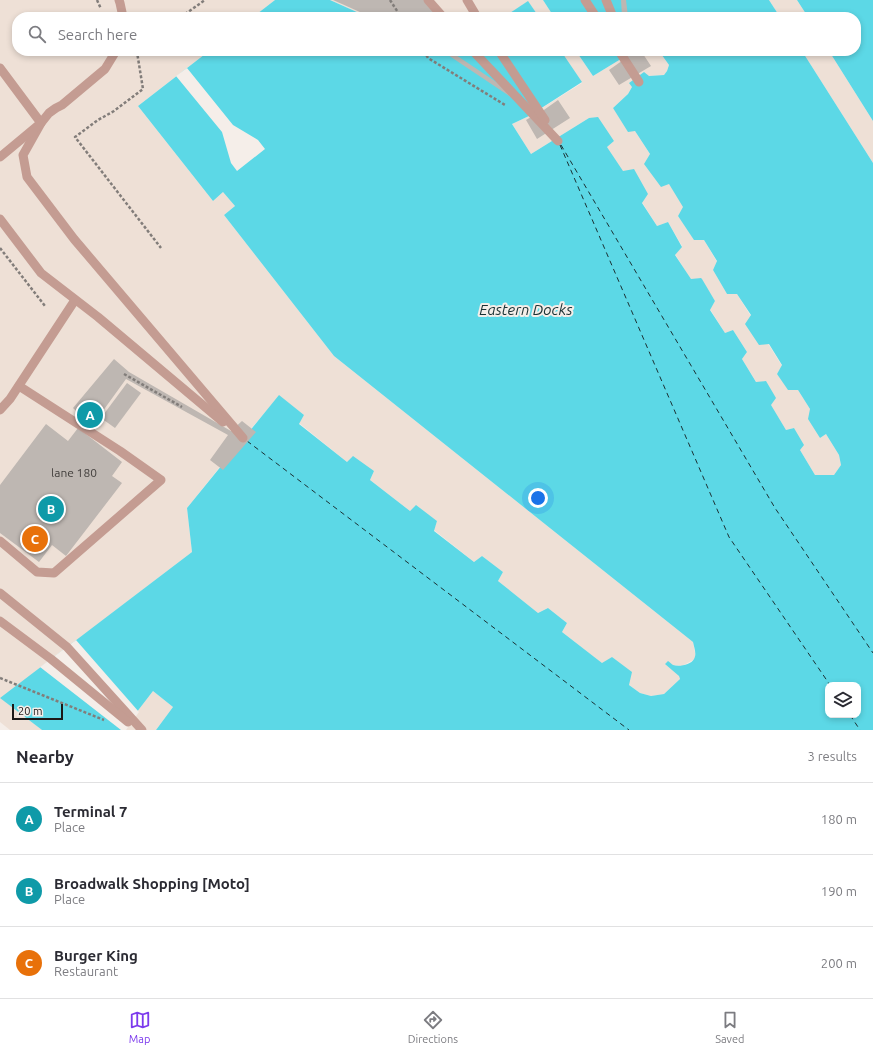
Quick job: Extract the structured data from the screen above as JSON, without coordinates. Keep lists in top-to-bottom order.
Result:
{
  "water": ["Eastern Docks"],
  "house_numbers": ["lane 180"],
  "scale_bar": "20 m",
  "page": {
    "search": "Search here",
    "pins": ["A", "B", "C"],
    "scale": "20 m",
    "heading": ["Nearby", "3 results"],
    "list": [
      {
        "mark": "A",
        "name": "Terminal 7",
        "note": "Place",
        "value": "180 m"
      },
      {
        "mark": "B",
        "name": "Broadwalk Shopping [Moto]",
        "note": "Place",
        "value": "190 m"
      },
      {
        "mark": "C",
        "name": "Burger King",
        "note": "Restaurant",
        "value": "200 m"
      }
    ],
    "nav": ["Map", "Directions", "Saved"]
  }
}
